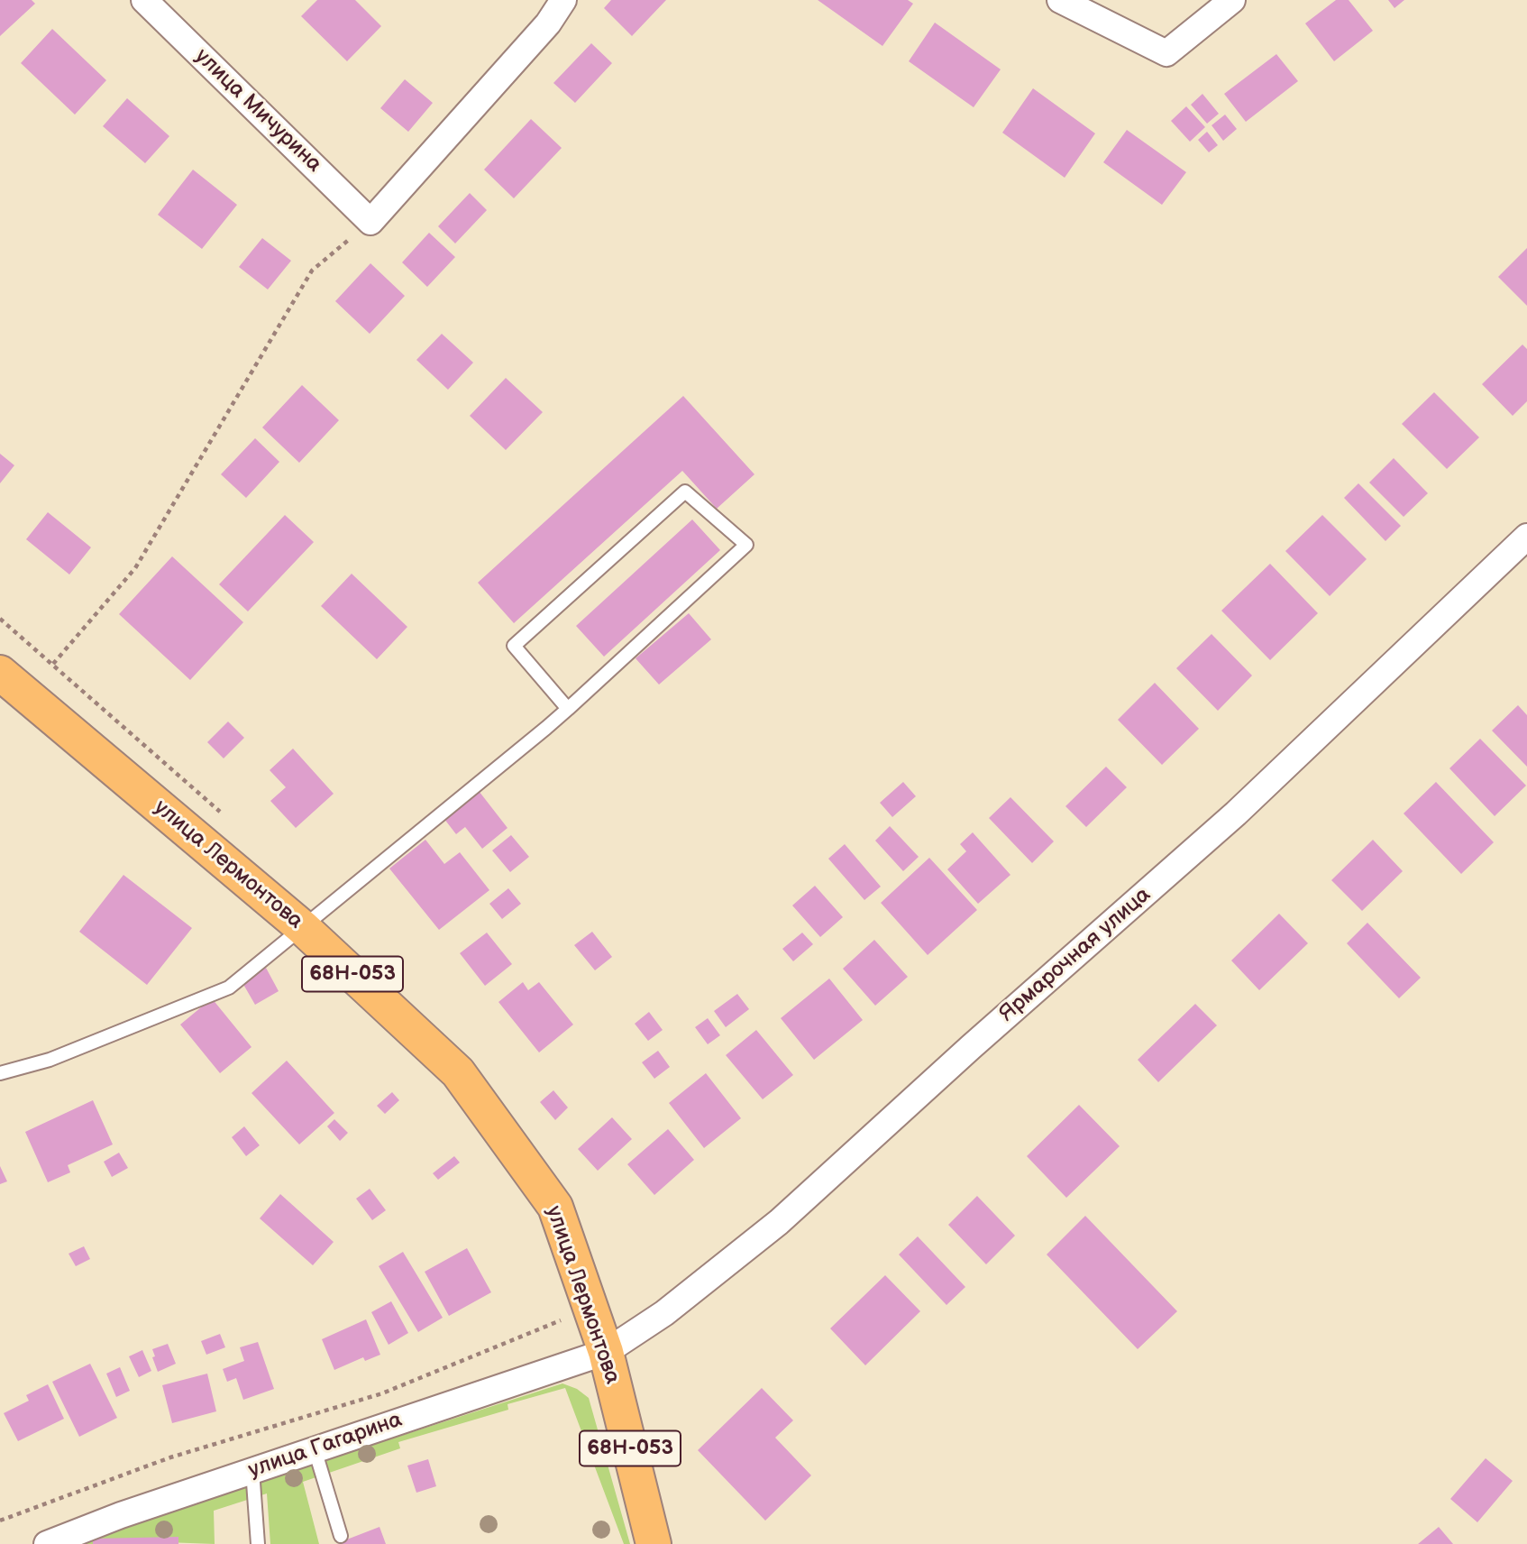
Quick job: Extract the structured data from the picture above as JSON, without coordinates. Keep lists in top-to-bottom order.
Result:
{
  "streets": {
    "main road": ["улица Лермонтова", "68Н-053"],
    "street": ["улица Мичурина", "Ярмарочная улица", "улица Гагарина"]
  },
  "crossings": [
    ["улица Лермонтова", "Ярмарочная улица"],
    ["улица Лермонтова", "улица Гагарина"],
    ["Ярмарочная улица", "улица Гагарина"]
  ]
}
